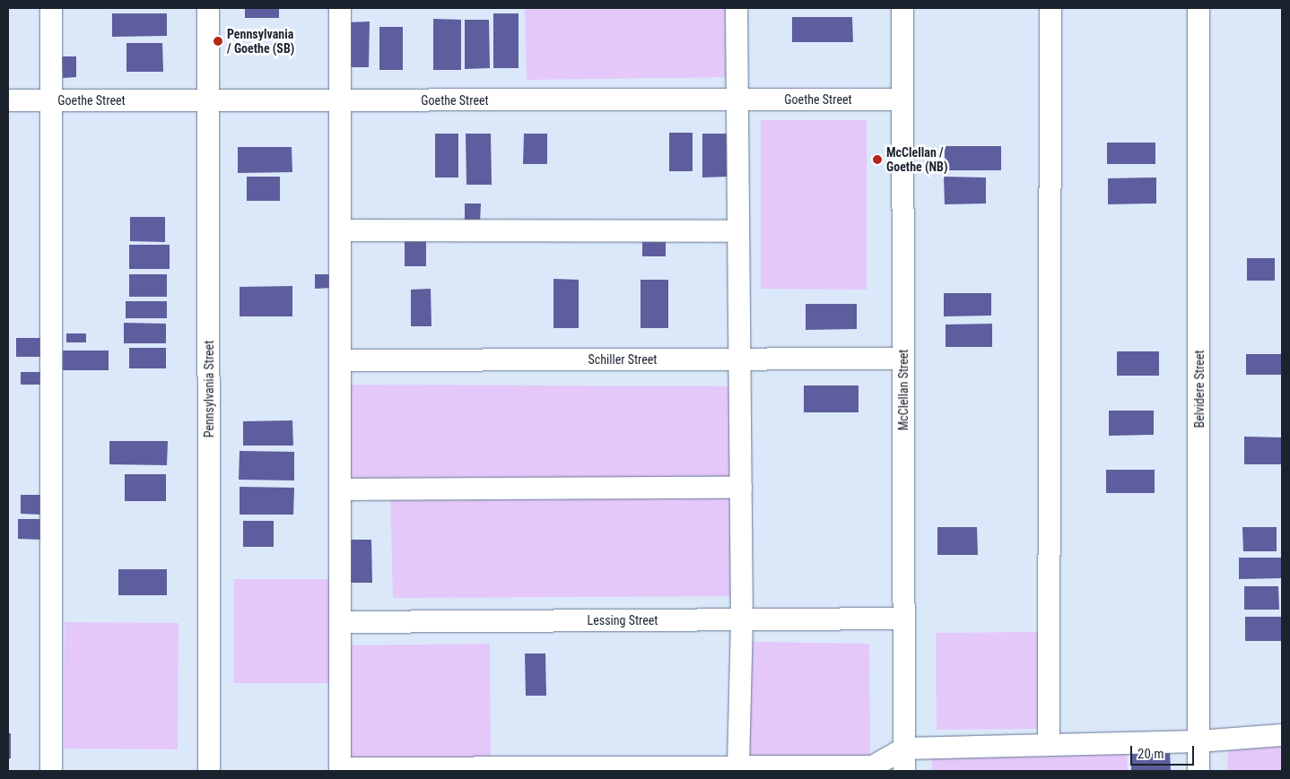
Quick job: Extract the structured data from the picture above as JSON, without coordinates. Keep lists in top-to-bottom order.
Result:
{
  "streets": {
    "street": [
      "Goethe Street",
      "Schiller Street",
      "Pennsylvania Street",
      "Belvidere Street",
      "McClellan Street",
      "Lessing Street"
    ]
  },
  "crossings": [
    ["Goethe Street", "Pennsylvania Street"],
    ["Goethe Street", "McClellan Street"],
    ["Schiller Street", "McClellan Street"],
    ["McClellan Street", "Lessing Street"]
  ],
  "places": ["Pennsylvania / Goethe (SB)", "McClellan / Goethe (NB)"],
  "scale_bar": "20 m"
}
